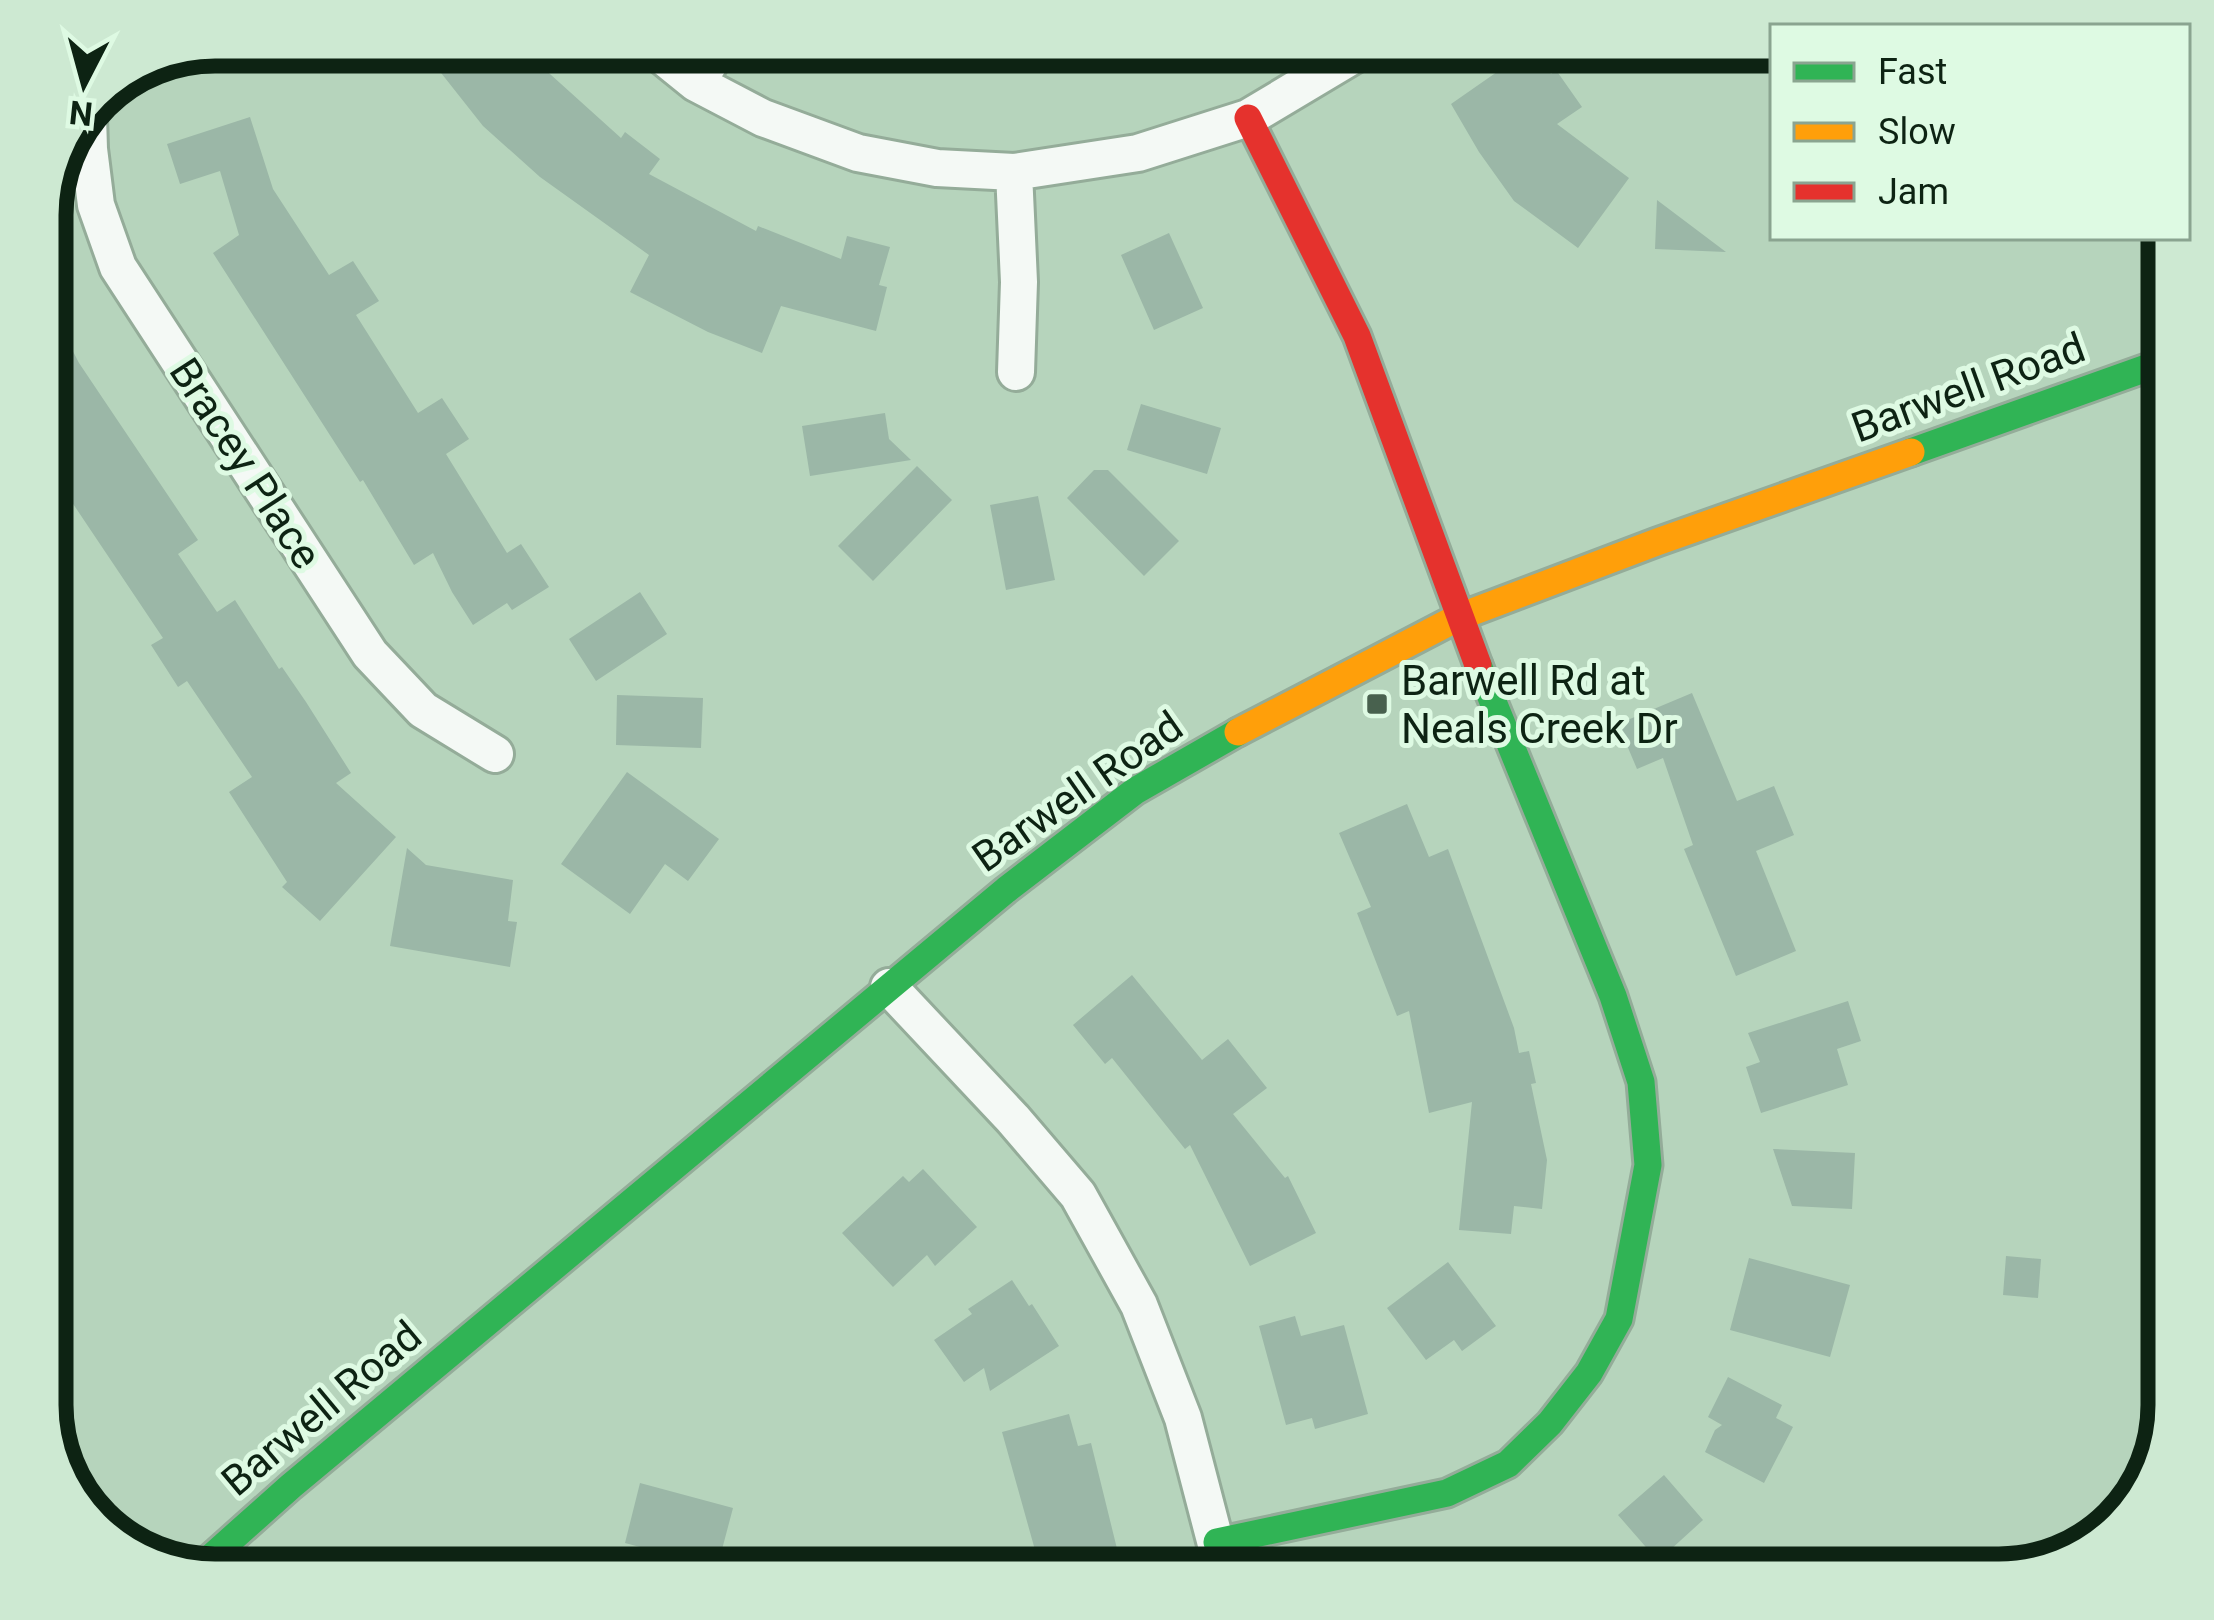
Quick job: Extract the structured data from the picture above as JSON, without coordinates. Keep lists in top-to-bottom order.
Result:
{
  "streets": {
    "street": ["Barwell Road", "Bracey Place"]
  },
  "places": {
    "transit": ["Barwell Rd at Neals Creek Dr"]
  },
  "legend": ["Fast", "Slow", "Jam"],
  "north": "bottom"
}
